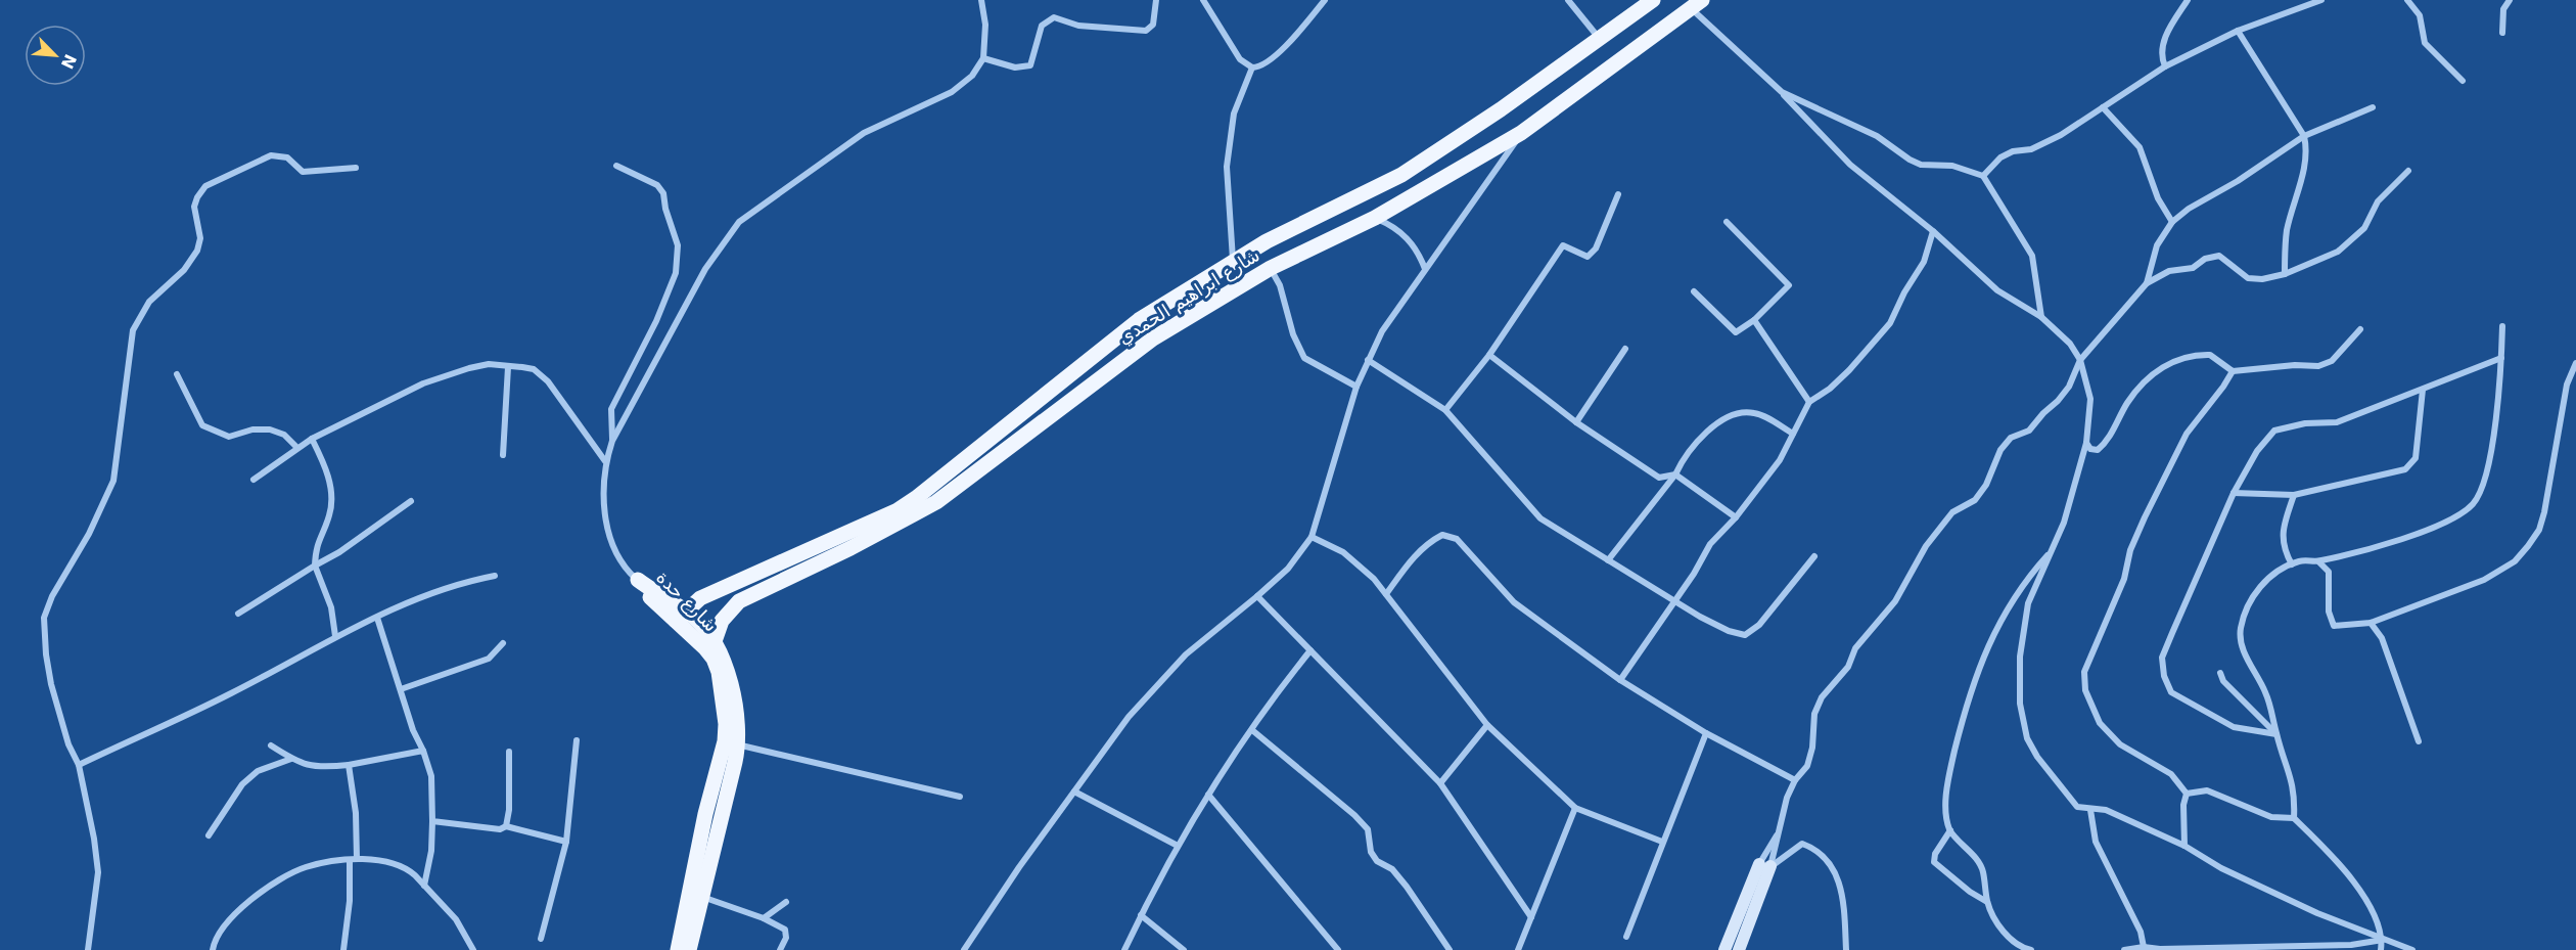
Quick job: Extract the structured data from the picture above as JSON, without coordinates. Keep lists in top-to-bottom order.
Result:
{
  "streets": {
    "main road": ["شارع ابراهيم الحمدي", "شارع حدة"]
  },
  "crossings": [
    ["شارع ابراهيم الحمدي", "شارع حدة"]
  ],
  "north": "bottom right"
}
